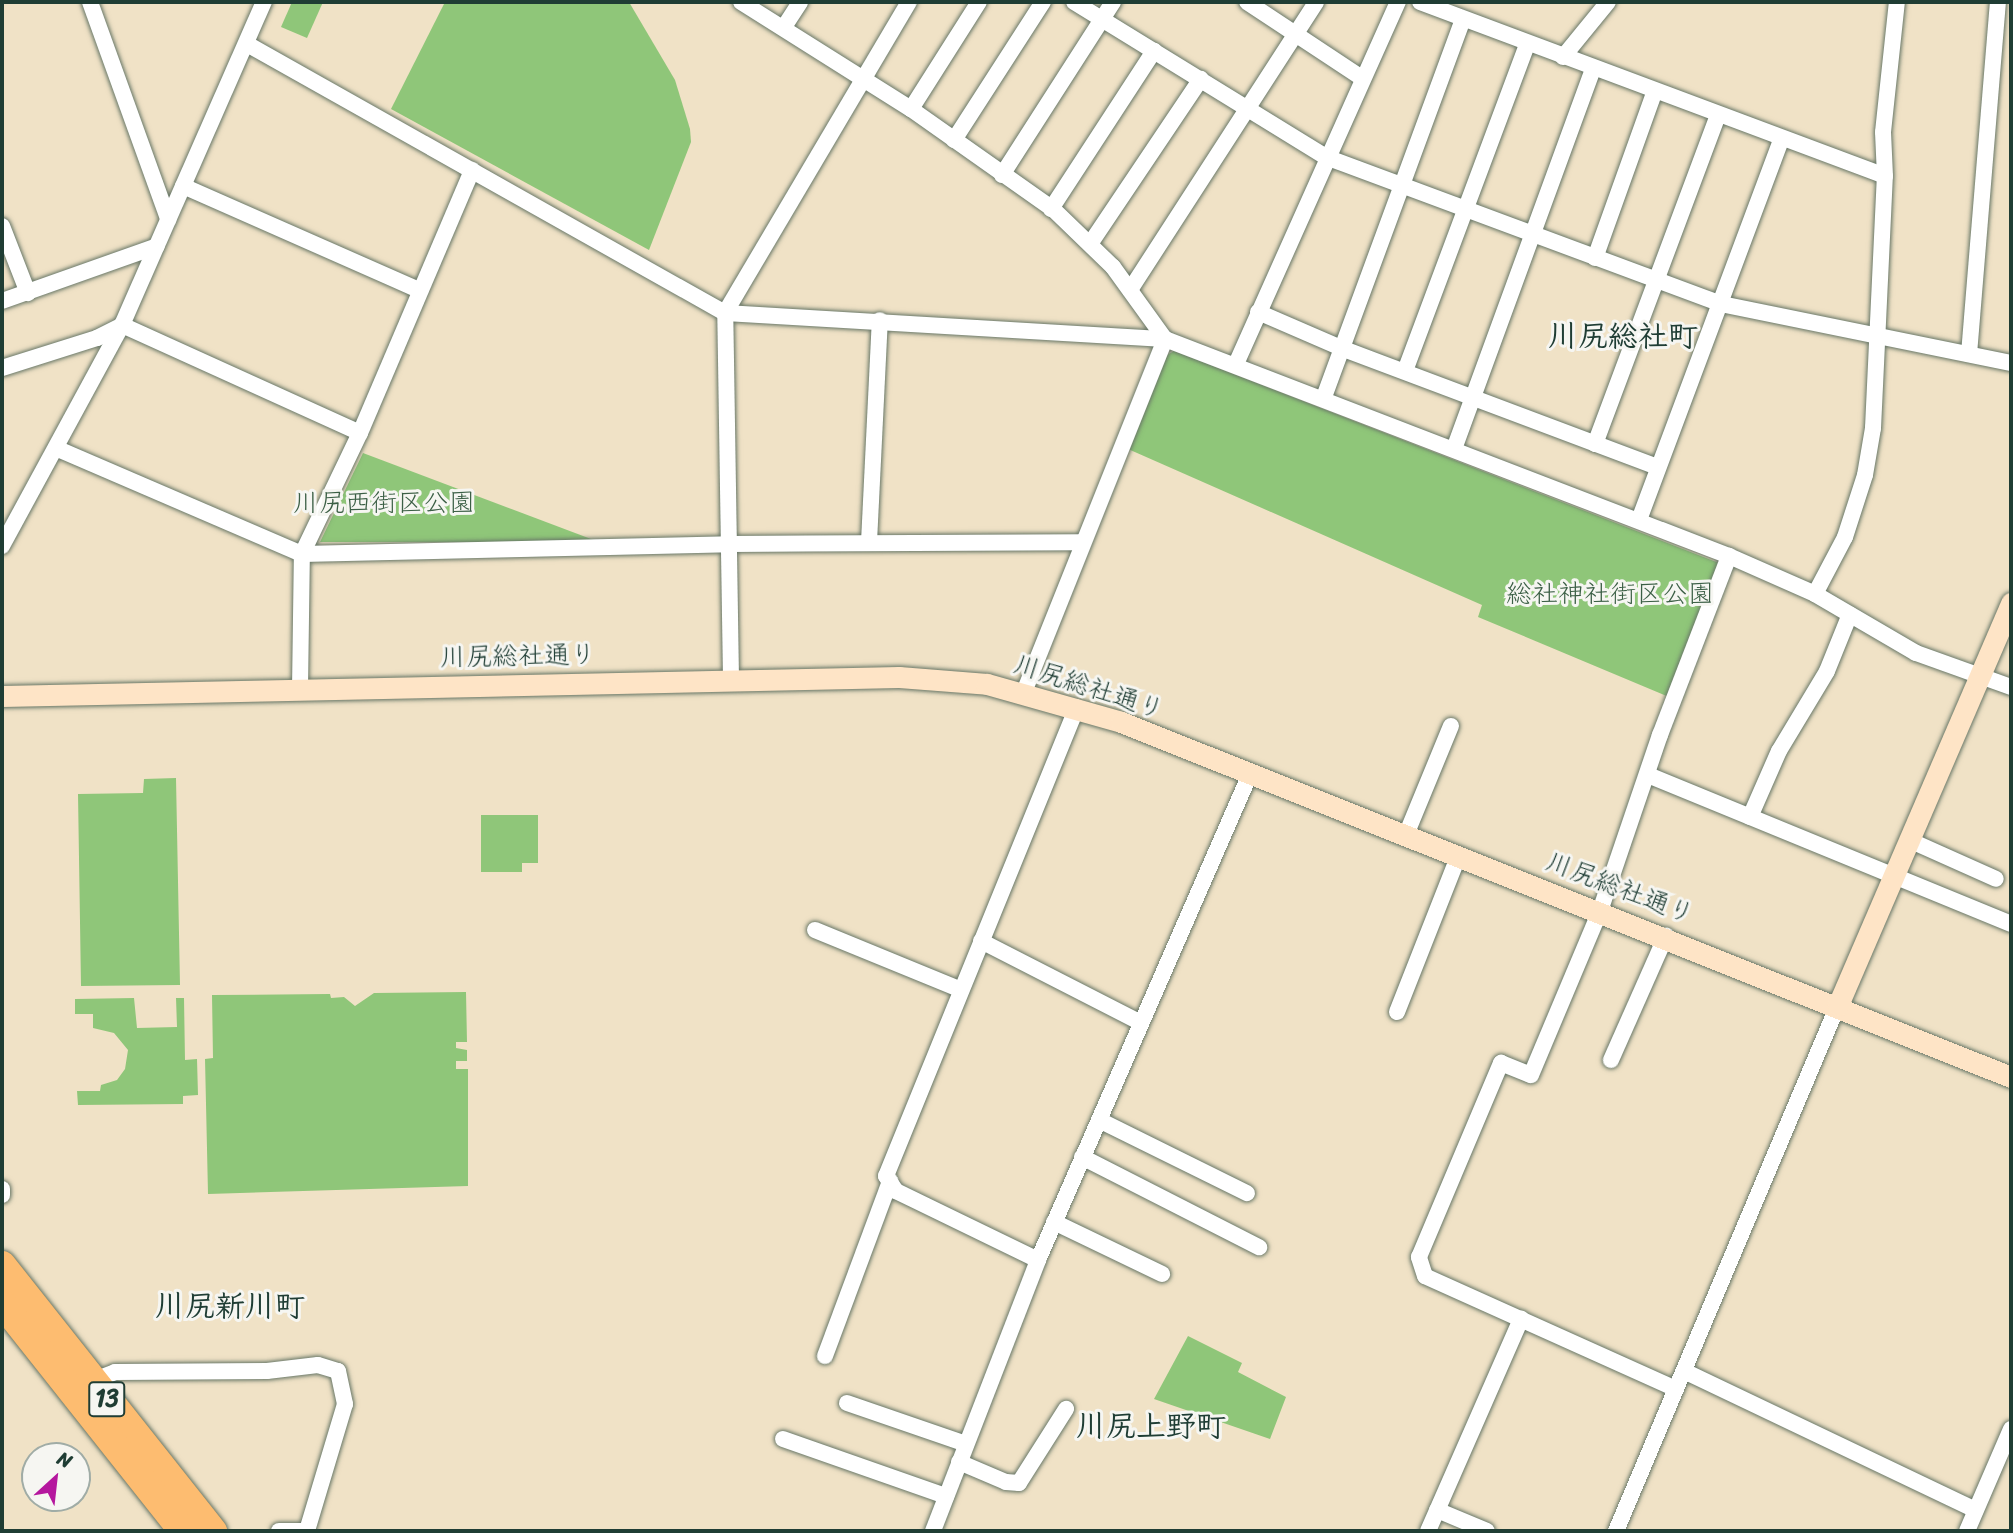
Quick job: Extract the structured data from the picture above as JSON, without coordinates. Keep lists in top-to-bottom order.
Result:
{
  "streets": {
    "highway": ["13"],
    "street": ["川尻総社通り"]
  },
  "districts": ["川尻総社町", "川尻新川町", "川尻上野町"],
  "parks": ["川尻西街区公園", "総社神社街区公園"],
  "north": "top right"
}
